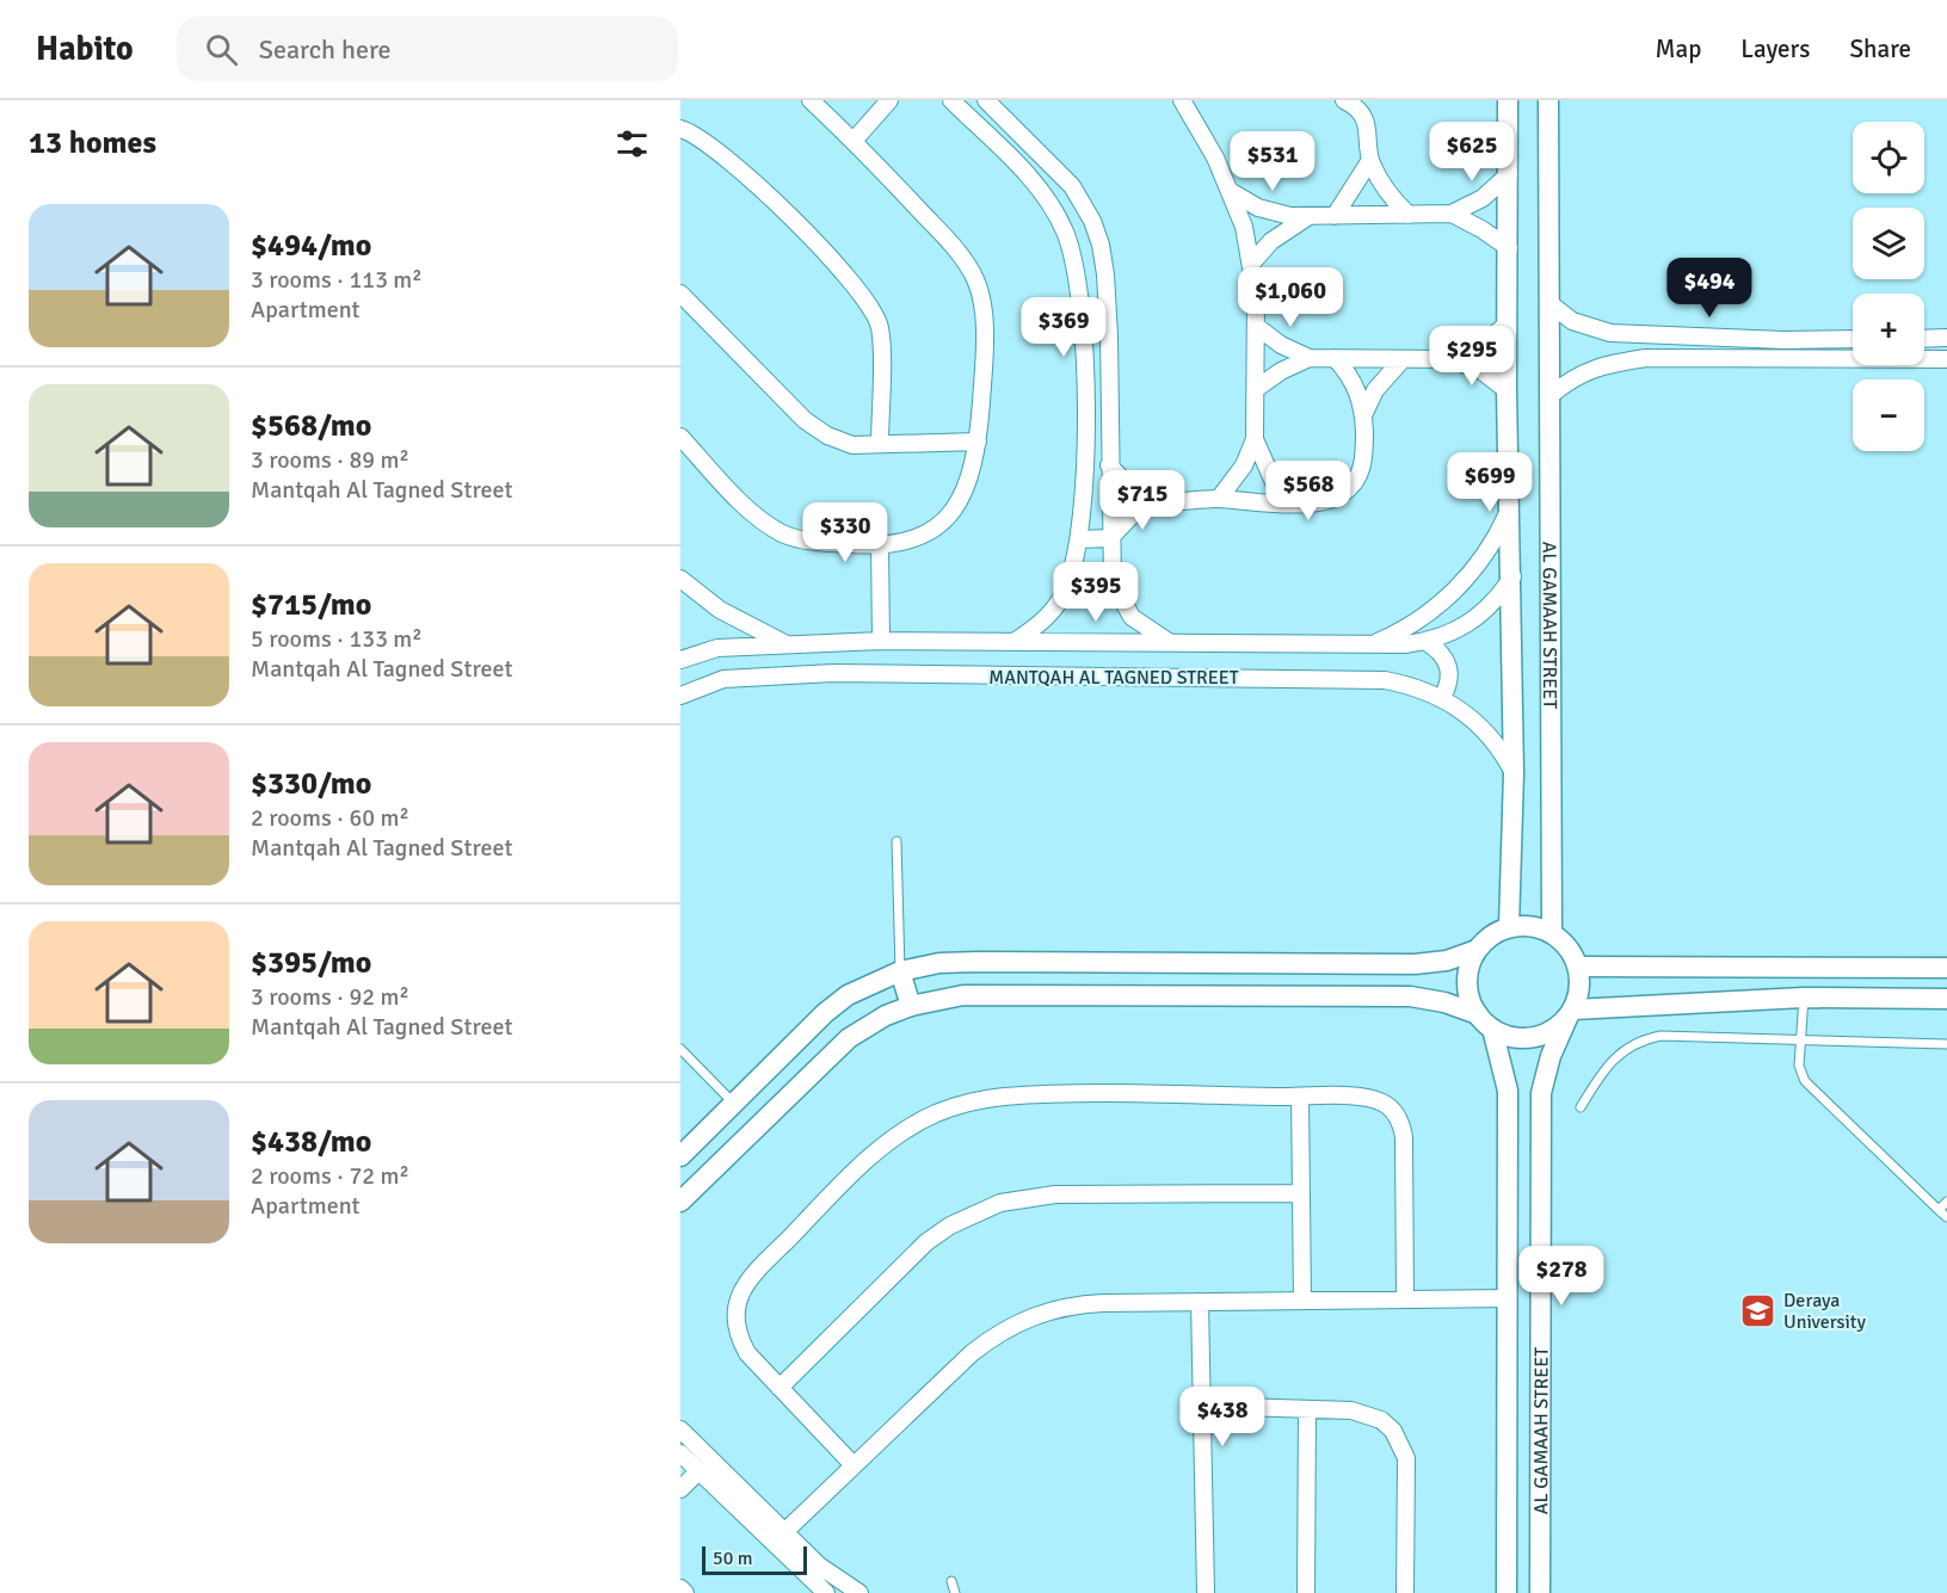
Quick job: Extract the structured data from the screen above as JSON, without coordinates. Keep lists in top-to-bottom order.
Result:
{
  "streets": {
    "street": ["AL GAMAAH STREET", "MANTQAH AL TAGNED STREET"]
  },
  "crossings": [
    ["AL GAMAAH STREET", "MANTQAH AL TAGNED STREET"]
  ],
  "places": {
    "school or university": ["Deraya University"]
  },
  "scale_bar": "50 m",
  "page": {
    "header": "Habito",
    "search": "Search here",
    "nav": ["Map", "Layers", "Share"],
    "heading": "13 homes",
    "map_buttons": ["+", "−"],
    "price": [
      "$625",
      "$531",
      "$494",
      "$1,060",
      "$369",
      "$295",
      "$699",
      "$568",
      "$715",
      "$330",
      "$395",
      "$278",
      "$438"
    ],
    "list": [
      {
        "name": "$494/mo",
        "note": "3 rooms · 113 m² · Apartment"
      },
      {
        "name": "$568/mo",
        "note": "3 rooms · 89 m² · Mantqah Al Tagned Street"
      },
      {
        "name": "$715/mo",
        "note": "5 rooms · 133 m² · Mantqah Al Tagned Street"
      },
      {
        "name": "$330/mo",
        "note": "2 rooms · 60 m² · Mantqah Al Tagned Street"
      },
      {
        "name": "$395/mo",
        "note": "3 rooms · 92 m² · Mantqah Al Tagned Street"
      },
      {
        "name": "$438/mo",
        "note": "2 rooms · 72 m² · Apartment"
      }
    ],
    "scale": "50 m"
  }
}
